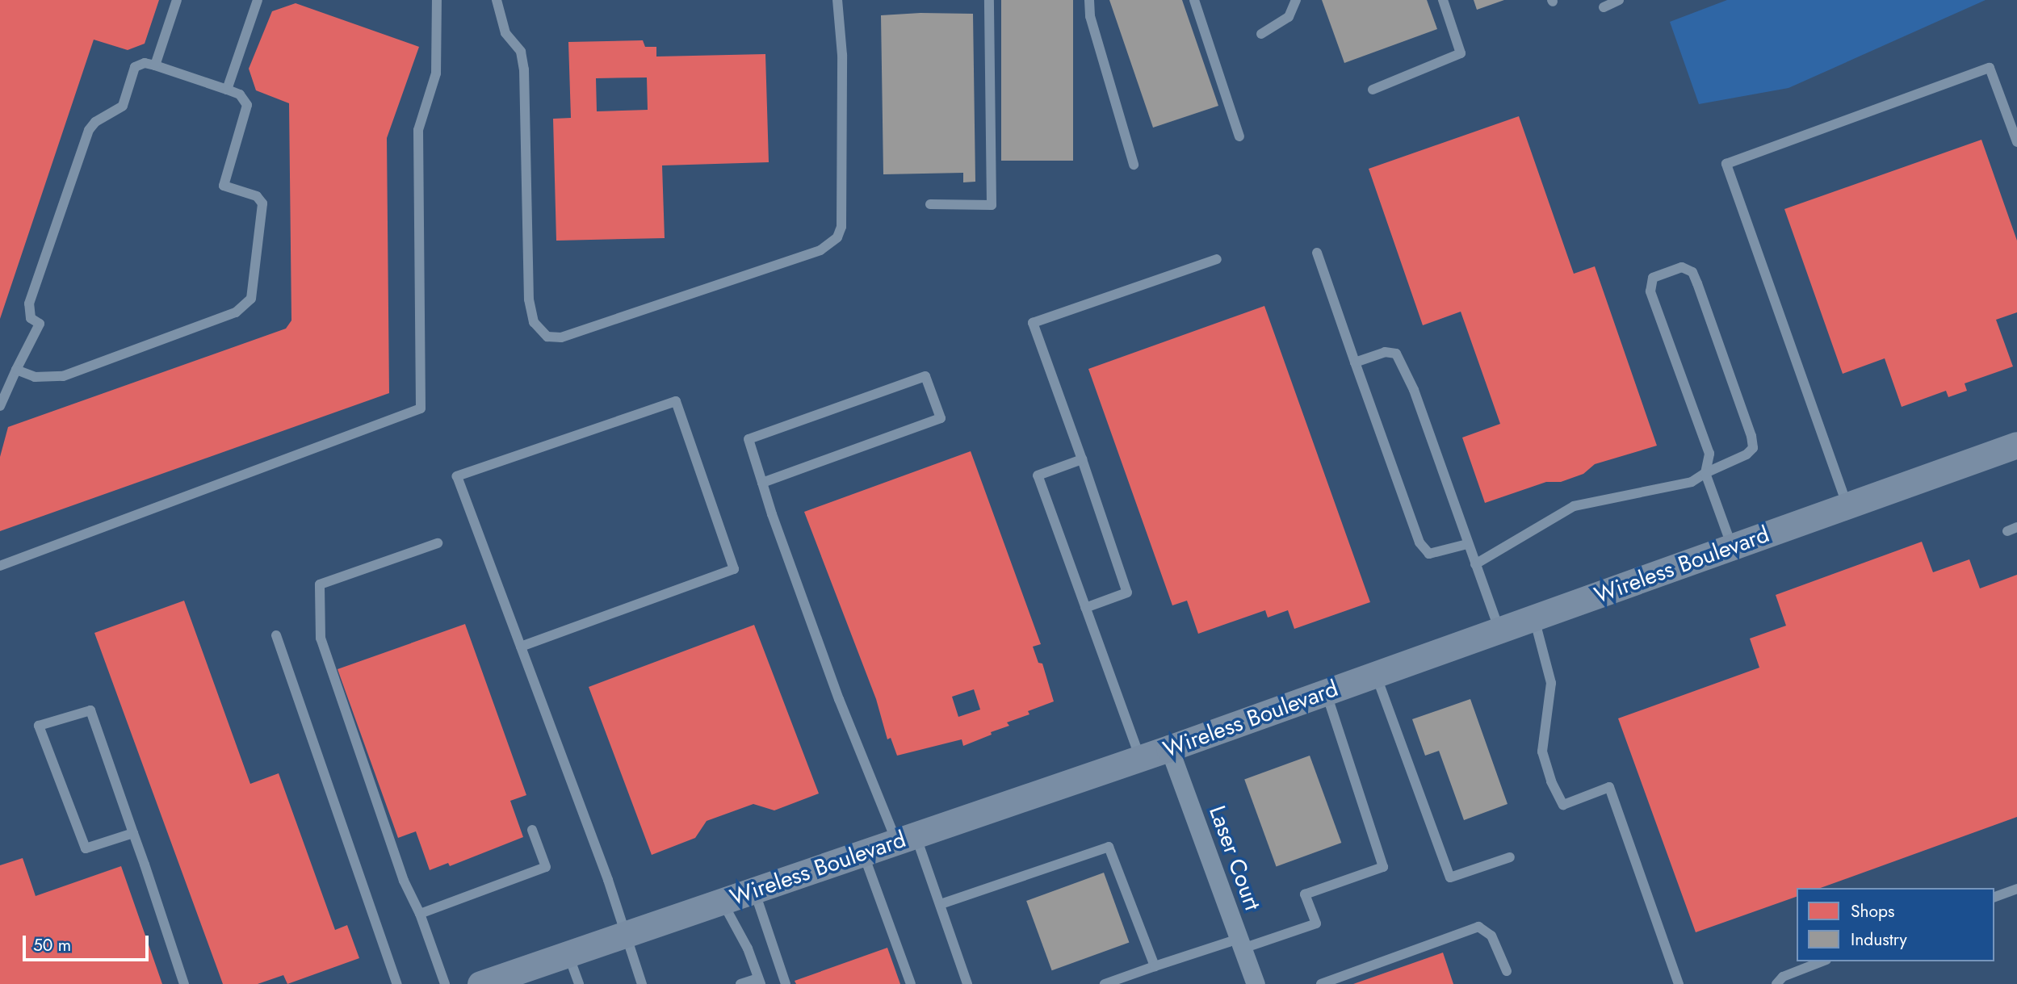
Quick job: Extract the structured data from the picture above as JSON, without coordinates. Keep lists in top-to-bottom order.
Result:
{
  "streets": {
    "street": ["Wireless Boulevard", "Laser Court"]
  },
  "crossings": [
    ["Wireless Boulevard", "Laser Court"]
  ],
  "legend": ["Shops", "Industry"],
  "scale_bar": "50 m"
}
